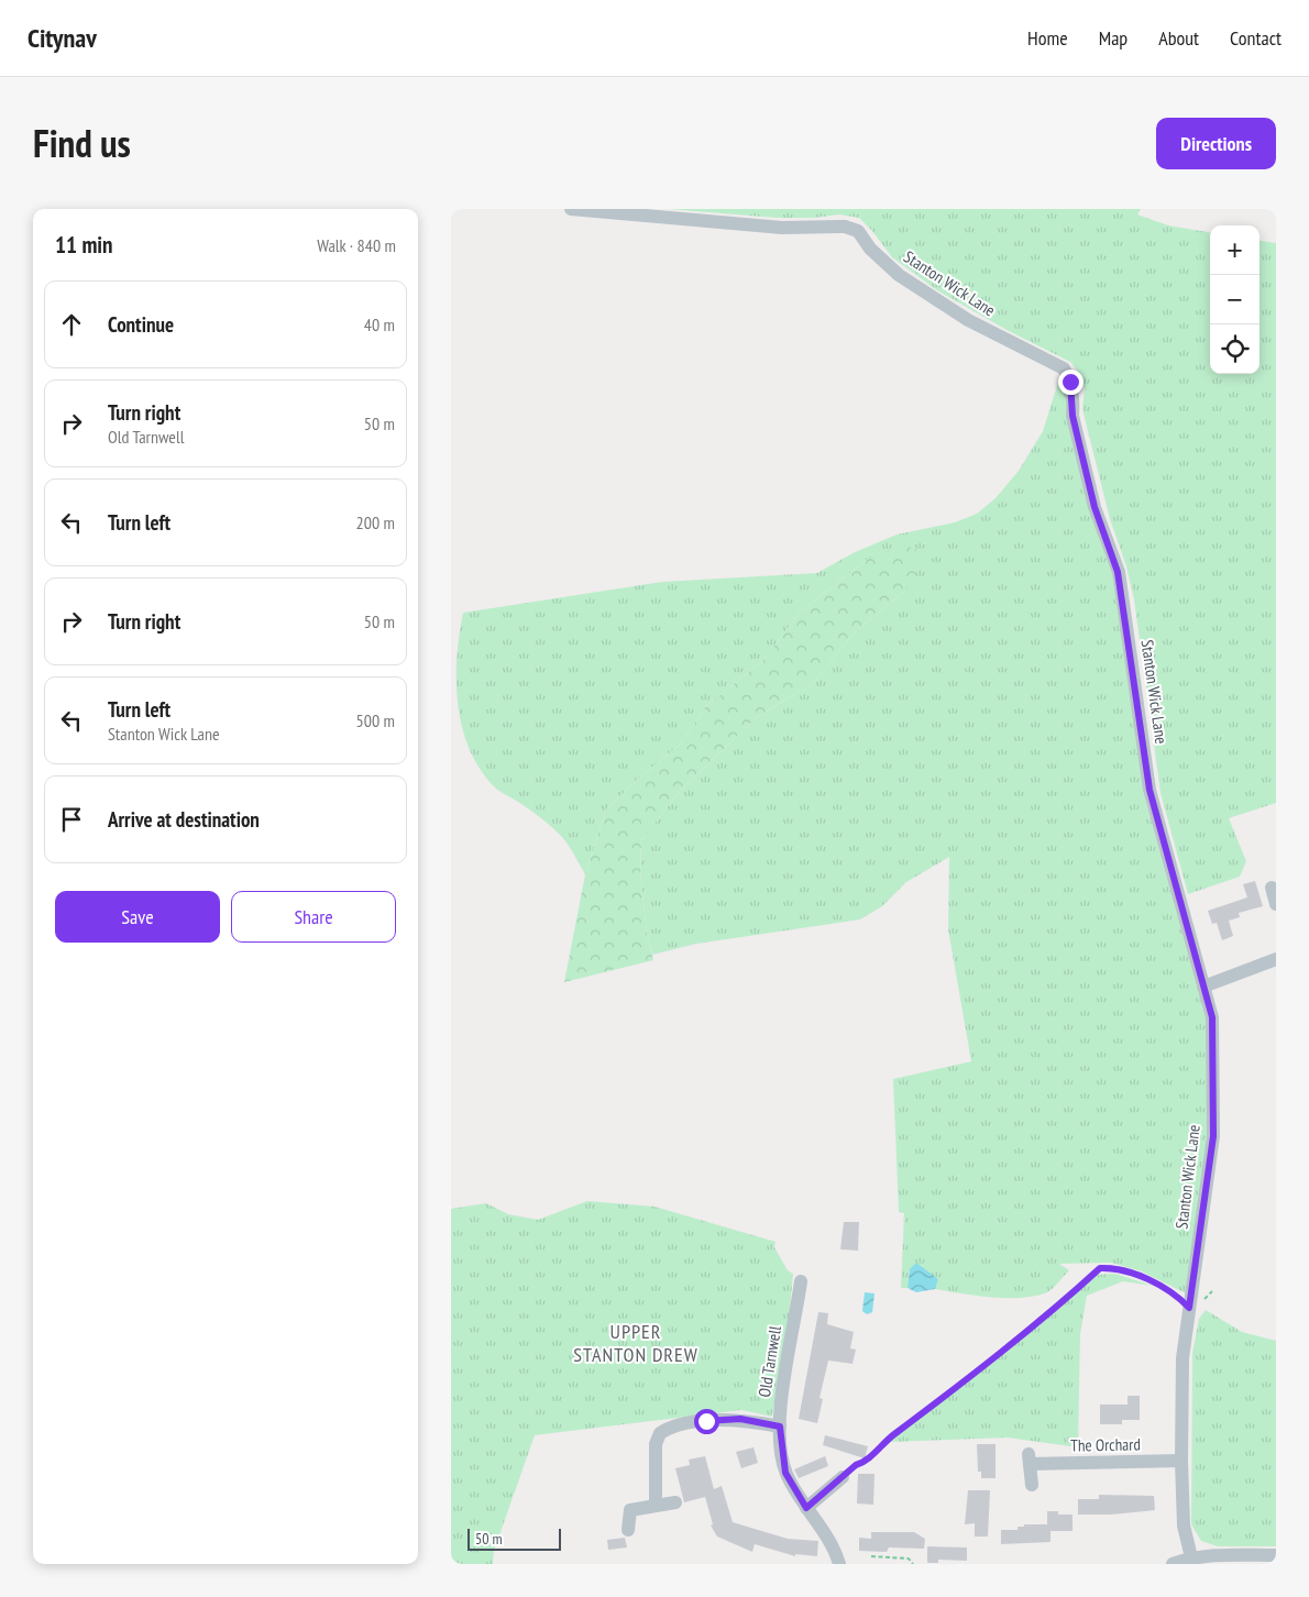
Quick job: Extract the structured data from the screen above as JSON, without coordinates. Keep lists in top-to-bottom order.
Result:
{
  "streets": {
    "street": ["Stanton Wick Lane", "Old Tarnwell", "The Orchard"]
  },
  "crossings": [
    ["Stanton Wick Lane", "The Orchard"]
  ],
  "districts": ["UPPER STANTON DREW"],
  "scale_bar": "50 m",
  "page": {
    "header": "Citynav",
    "nav": [
      "Home",
      "Map",
      "About",
      "Contact"
    ],
    "title": "Find us",
    "buttons": [
      "Directions",
      ["Save", "Share"]
    ],
    "heading": ["11 min", "Walk · 840 m"],
    "map_buttons": ["+", "−"],
    "list": [
      ["Continue", "40 m"],
      ["Turn right", "Old Tarnwell", "50 m"],
      ["Turn left", "200 m"],
      ["Turn right", "50 m"],
      ["Turn left", "Stanton Wick Lane", "500 m"],
      "Arrive at destination"
    ],
    "scale": "50 m"
  }
}
